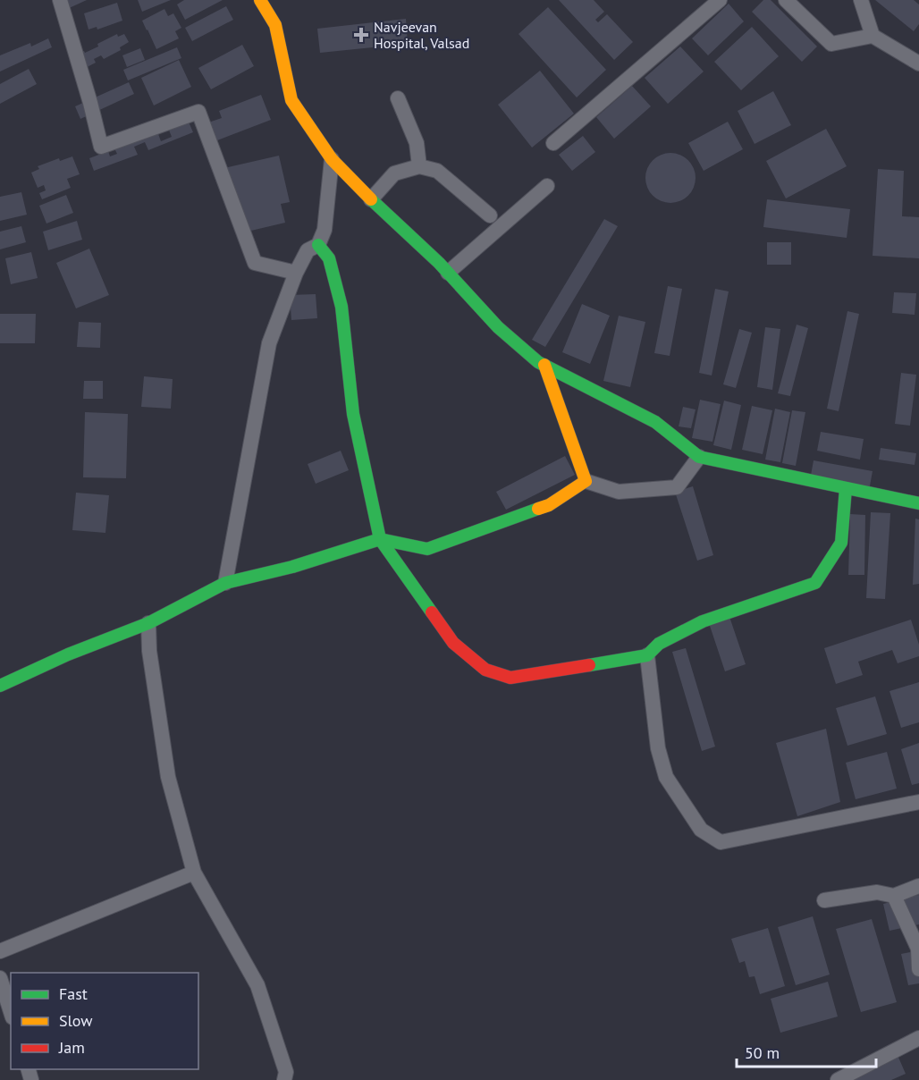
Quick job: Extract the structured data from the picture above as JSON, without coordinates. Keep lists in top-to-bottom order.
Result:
{
  "places": {
    "health": ["Navjeevan Hospital, Valsad"]
  },
  "legend": ["Fast", "Slow", "Jam"],
  "scale_bar": "50 m"
}
